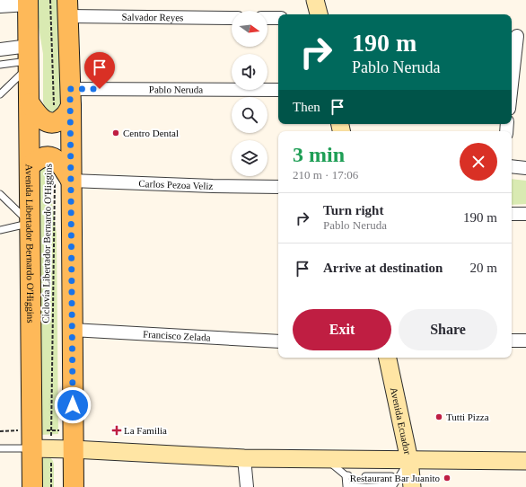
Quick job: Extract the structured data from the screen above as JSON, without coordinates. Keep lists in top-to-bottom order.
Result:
{
  "streets": {
    "main road": ["Avenida Libertador Bernardo O'Higgins", "Avenida Ecuador"],
    "street": [
      "Salvador Reyes",
      "Pablo Neruda",
      "Carlos Pezoa Veliz",
      "Francisco Zelada"
    ],
    "path": ["Ciclovía Libertador Bernardo O'Higgins"]
  },
  "crossings": [
    ["Carlos Pezoa Veliz", "Ciclovía Libertador Bernardo O'Higgins"]
  ],
  "places": {
    "other": ["Centro Dental", "Tutti Pizza", "Restaurant Bar Juanito"],
    "health": ["La Familia"]
  },
  "north": "right",
  "page": {
    "turn": ["190 m", "Pablo Neruda"],
    "then": "Then",
    "heading": ["3 min", "210 m · 17:06"],
    "list": [
      {
        "name": "Turn right",
        "note": "Pablo Neruda",
        "value": "190 m"
      },
      {
        "name": "Arrive at destination",
        "value": "20 m"
      }
    ],
    "buttons": ["Exit", "Share"]
  }
}
